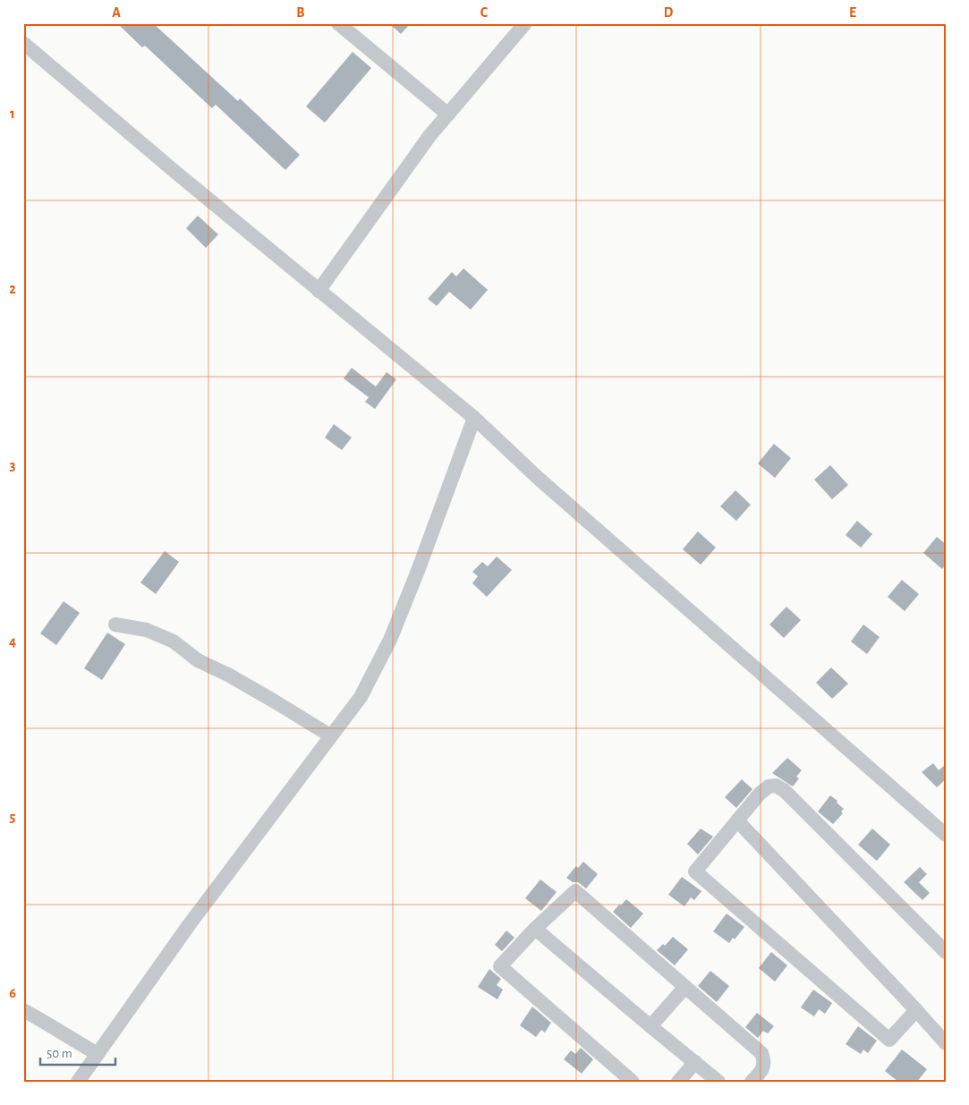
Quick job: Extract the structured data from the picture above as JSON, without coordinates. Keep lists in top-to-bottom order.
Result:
{
  "scale_bar": "50 m",
  "grid": {
    "columns": [
      "A",
      "B",
      "C",
      "D",
      "E"
    ],
    "rows": [
      "1",
      "2",
      "3",
      "4",
      "5",
      "6"
    ]
  }
}
